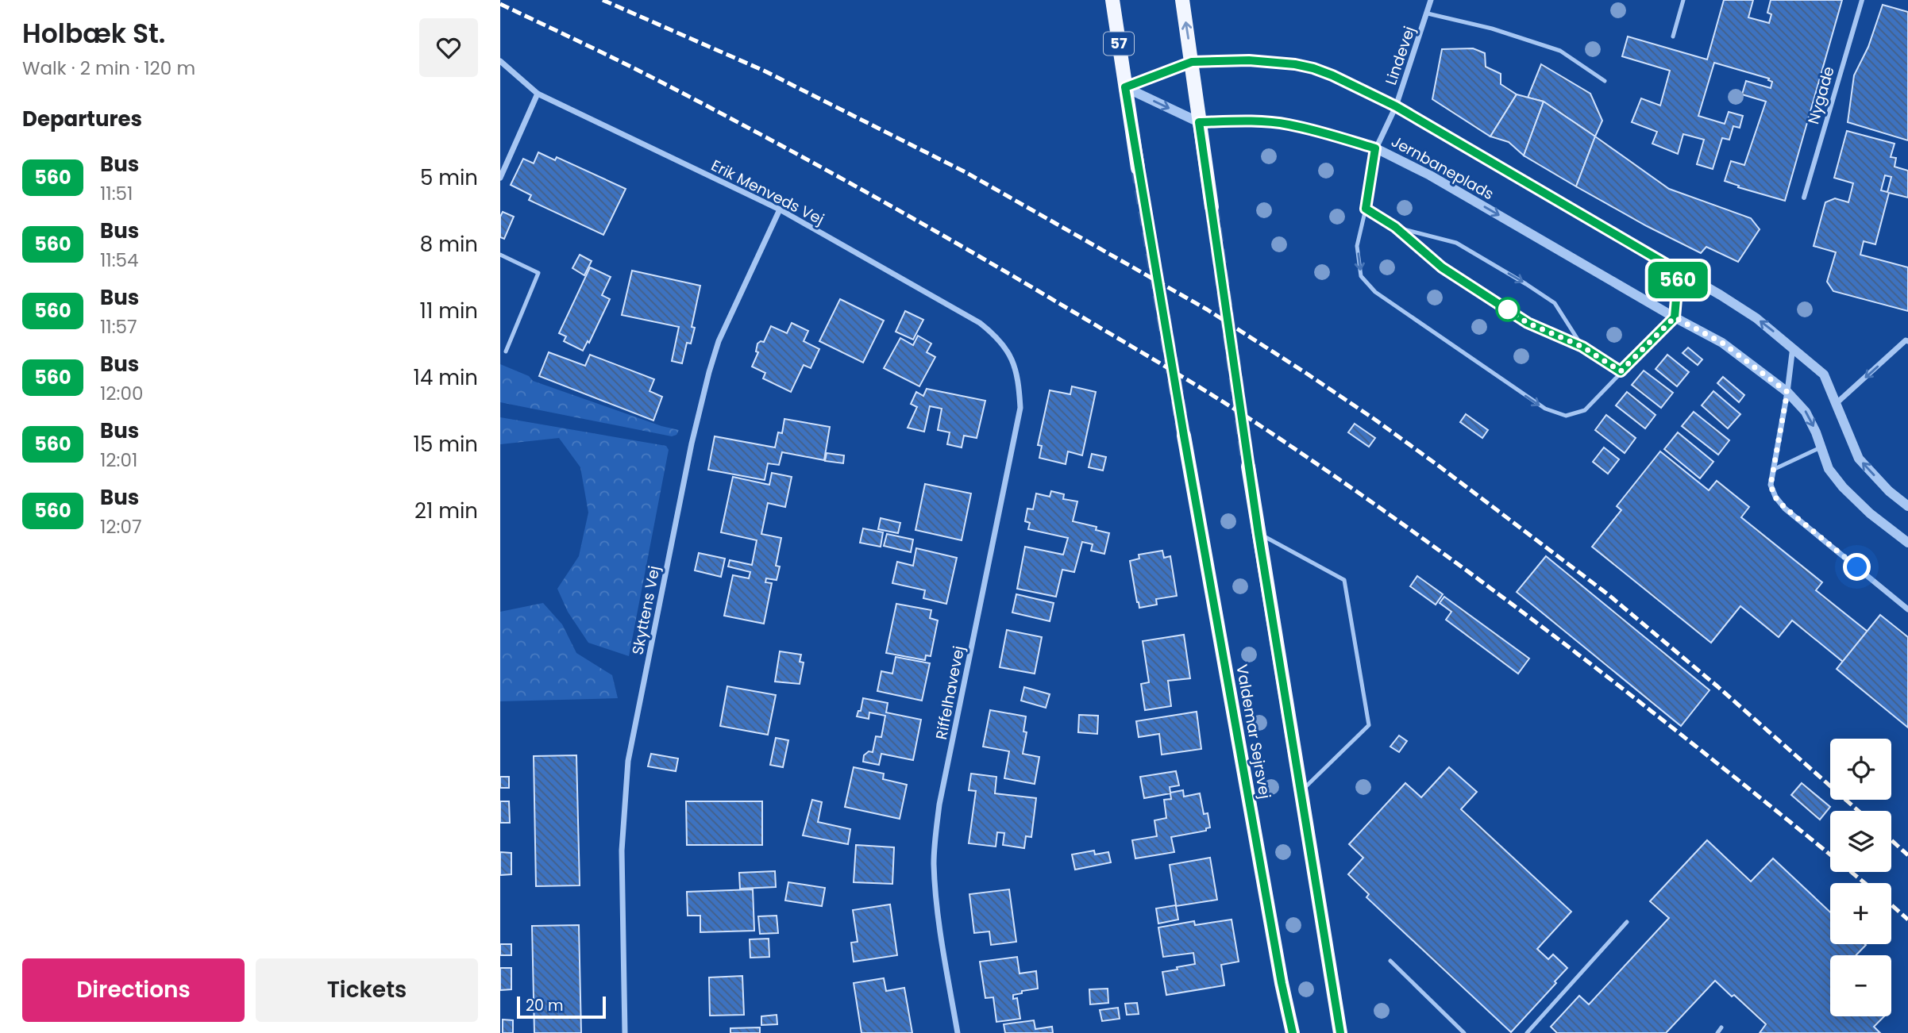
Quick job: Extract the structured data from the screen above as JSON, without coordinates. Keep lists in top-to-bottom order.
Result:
{
  "streets": {
    "main road": ["57", "Valdemar Sejrsvej"],
    "street": [
      "Lindevej",
      "Nygade",
      "Jernbaneplads",
      "Erik Menveds Vej",
      "Skyttens Vej",
      "Riffelhavevej"
    ]
  },
  "crossings": [
    ["57", "Jernbaneplads"],
    ["Lindevej", "Jernbaneplads"],
    ["Erik Menveds Vej", "Skyttens Vej"],
    ["Erik Menveds Vej", "Riffelhavevej"]
  ],
  "lines": ["bus line 560"],
  "scale_bar": "20 m",
  "page": {
    "heading": [
      ["Holbæk St.", "Walk · 2 min · 120 m"],
      "Departures"
    ],
    "on_map": "560",
    "list": [
      {
        "mark": "560",
        "name": "Bus",
        "note": "11:51",
        "value": "5 min"
      },
      {
        "mark": "560",
        "name": "Bus",
        "note": "11:54",
        "value": "8 min"
      },
      {
        "mark": "560",
        "name": "Bus",
        "note": "11:57",
        "value": "11 min"
      },
      {
        "mark": "560",
        "name": "Bus",
        "note": "12:00",
        "value": "14 min"
      },
      {
        "mark": "560",
        "name": "Bus",
        "note": "12:01",
        "value": "15 min"
      },
      {
        "mark": "560",
        "name": "Bus",
        "note": "12:07",
        "value": "21 min"
      }
    ],
    "map_buttons": ["+", "−"],
    "buttons": ["Directions", "Tickets"],
    "scale": "20 m"
  }
}
